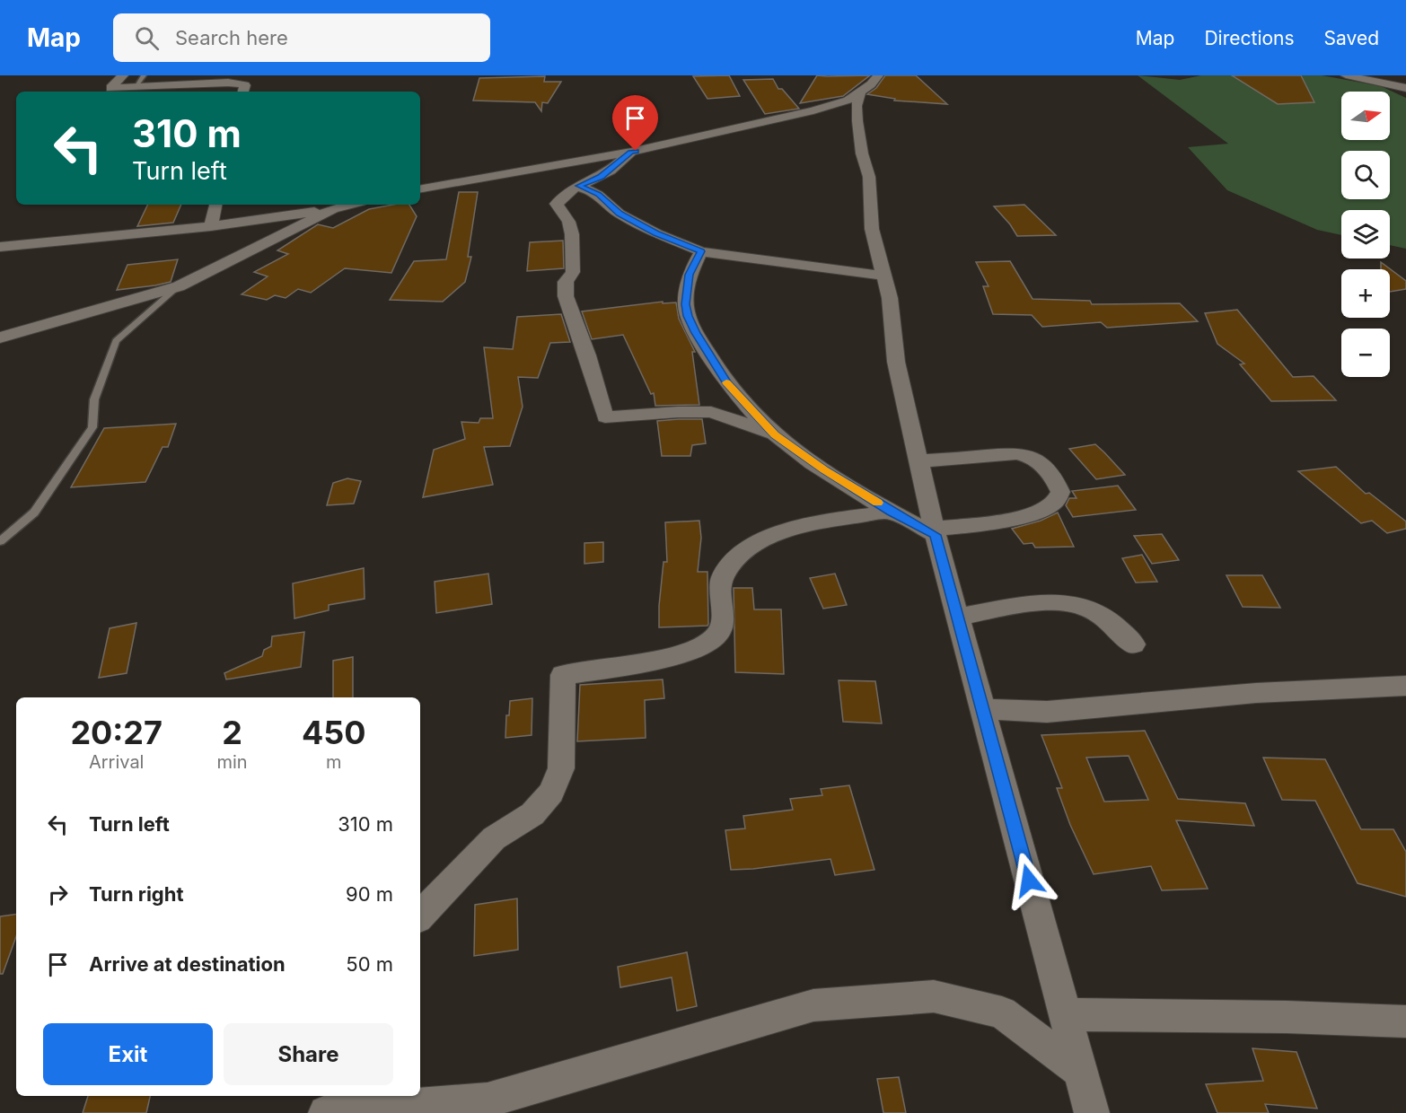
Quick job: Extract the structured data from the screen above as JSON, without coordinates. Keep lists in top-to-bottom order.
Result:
{
  "north": "right",
  "page": {
    "header": "Map",
    "search": "Search here",
    "nav": ["Map", "Directions", "Saved"],
    "map_buttons": ["+", "−"],
    "turn": ["310 m", "Turn left"],
    "eta": [
      "20:27",
      "Arrival",
      "2",
      "min",
      "450",
      "m"
    ],
    "list": [
      {
        "name": "Turn left",
        "value": "310 m"
      },
      {
        "name": "Turn right",
        "value": "90 m"
      },
      {
        "name": "Arrive at destination",
        "value": "50 m"
      }
    ],
    "buttons": ["Exit", "Share"]
  }
}
